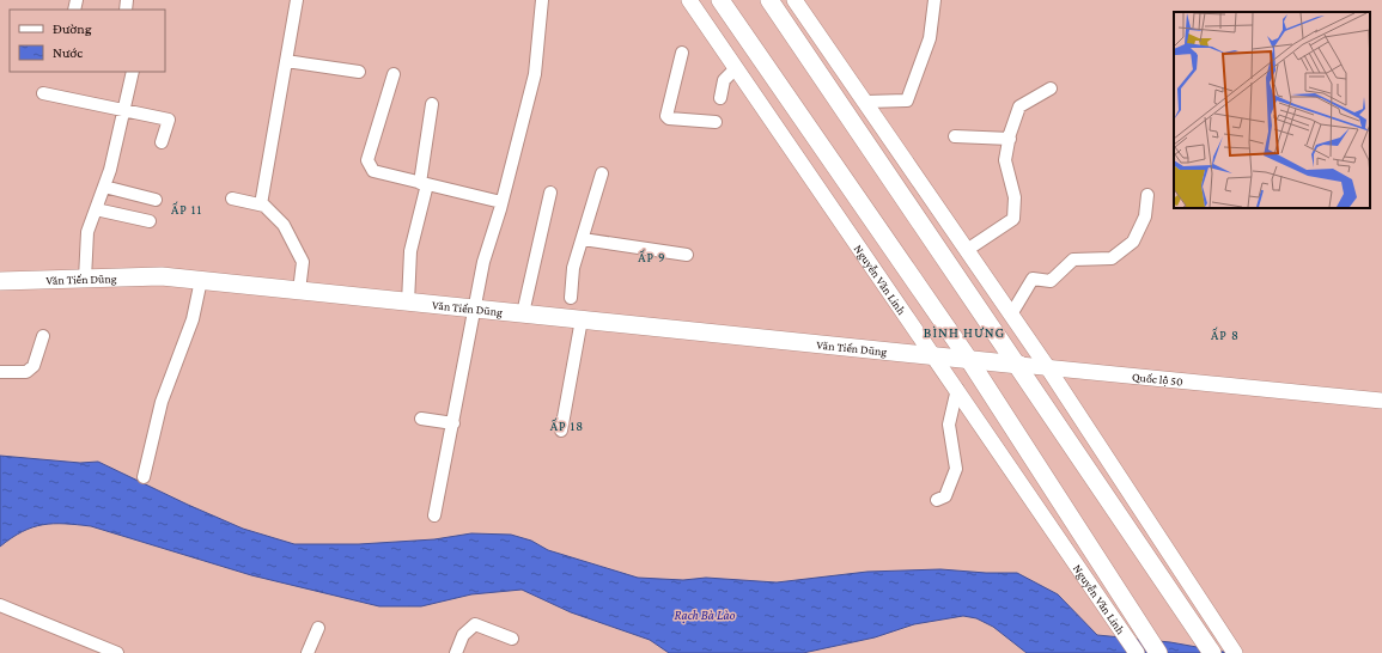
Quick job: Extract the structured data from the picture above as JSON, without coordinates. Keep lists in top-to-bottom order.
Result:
{
  "streets": {
    "highway": ["Văn Tiến Dũng", "Nguyễn Văn Linh", "Quốc lộ 50"]
  },
  "crossings": [
    ["Văn Tiến Dũng", "Nguyễn Văn Linh"],
    ["Văn Tiến Dũng", "Quốc lộ 50"],
    ["Nguyễn Văn Linh", "Quốc lộ 50"]
  ],
  "districts": [
    "ẤP 11",
    "ẤP 9",
    "BÌNH HƯNG",
    "ẤP 8",
    "ẤP 18"
  ],
  "water": ["Rạch Bà Lào"],
  "legend": ["Đường", "Nước"]
}
